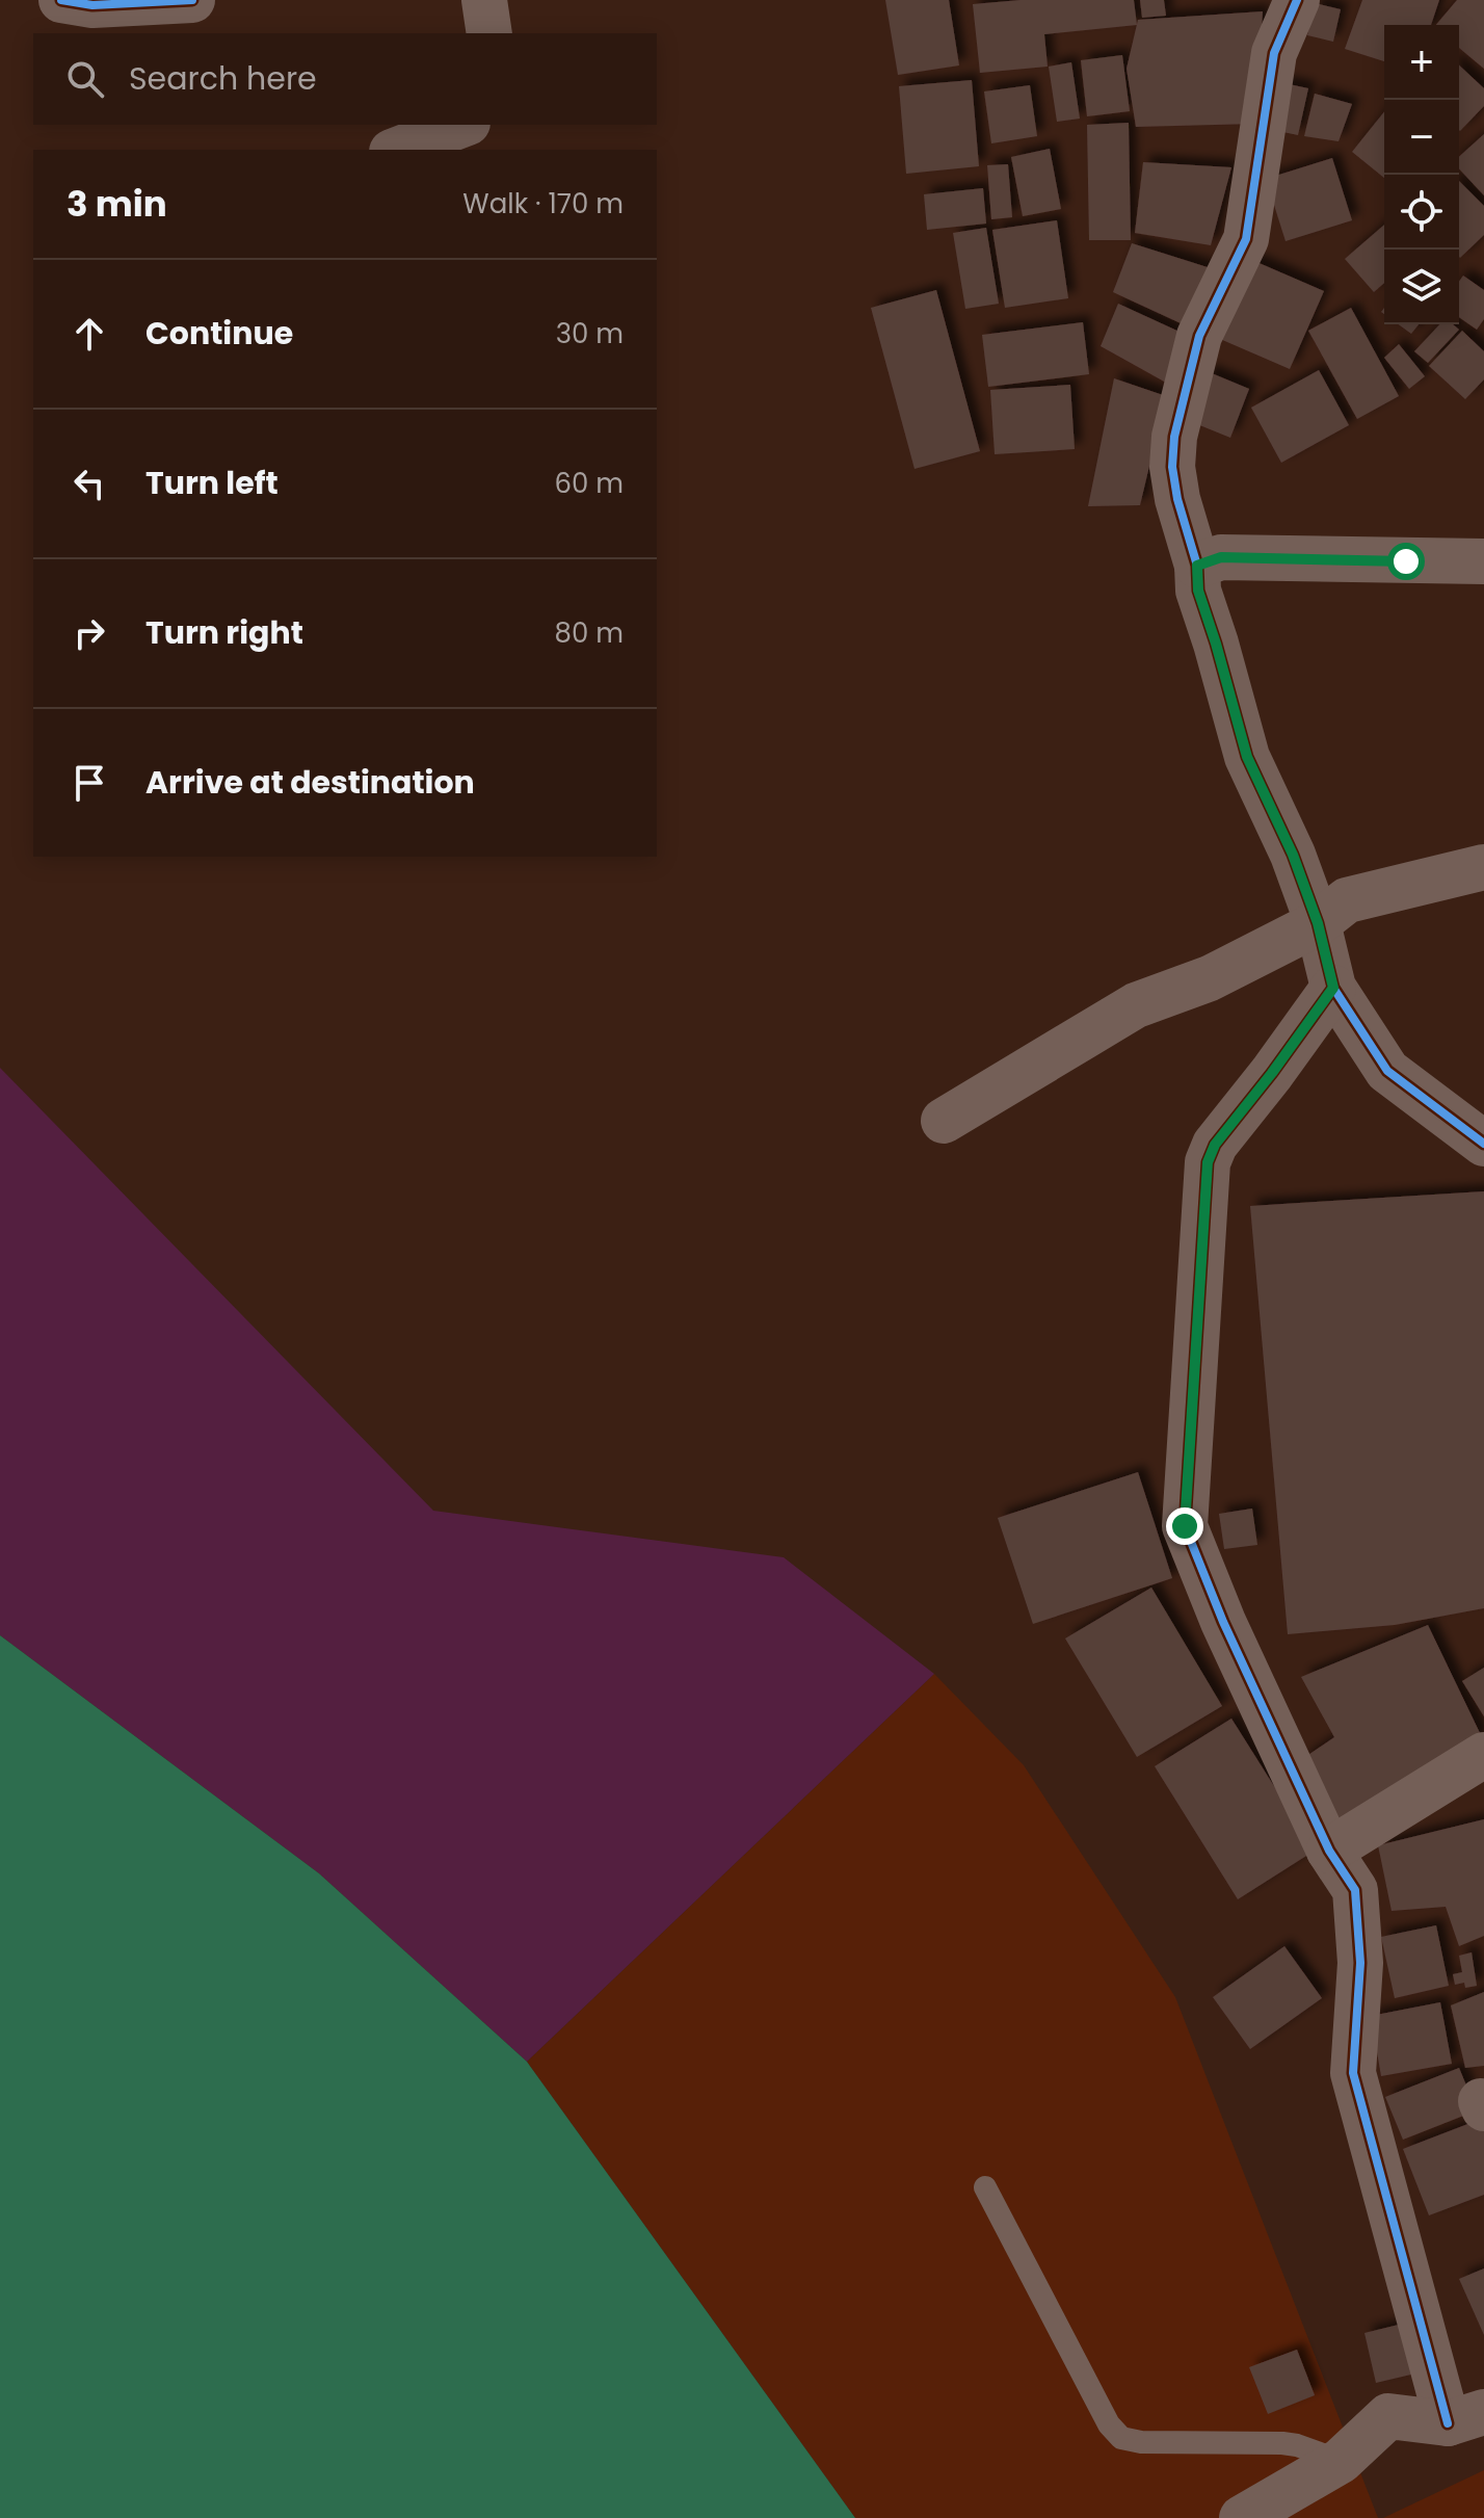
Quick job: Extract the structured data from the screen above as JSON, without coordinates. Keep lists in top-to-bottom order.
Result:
{
  "page": {
    "map_buttons": ["+", "−"],
    "search": "Search here",
    "heading": ["3 min", "Walk · 170 m"],
    "list": [
      ["Continue", "30 m"],
      ["Turn left", "60 m"],
      ["Turn right", "80 m"],
      "Arrive at destination"
    ]
  }
}
